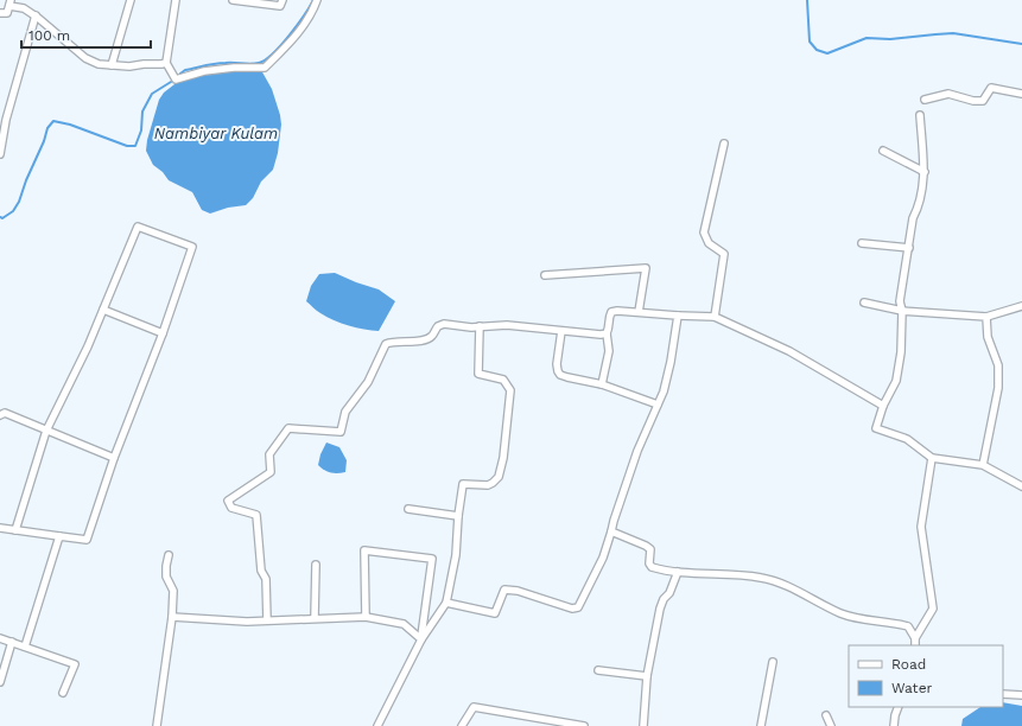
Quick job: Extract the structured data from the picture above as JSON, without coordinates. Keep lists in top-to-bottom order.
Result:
{
  "water": ["Nambiyar Kulam"],
  "legend": ["Road", "Water"],
  "scale_bar": "100 m"
}
